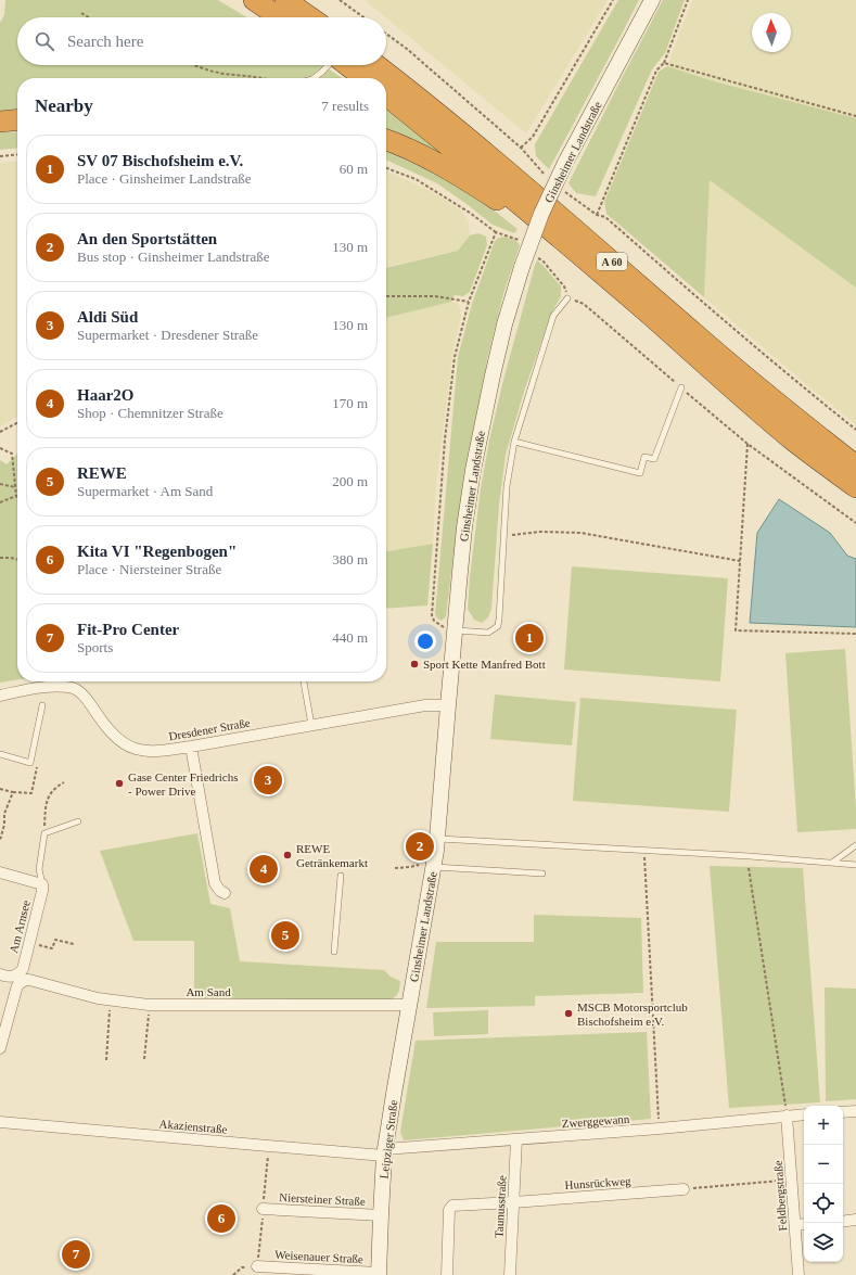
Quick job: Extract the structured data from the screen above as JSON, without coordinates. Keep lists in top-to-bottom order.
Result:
{
  "streets": {
    "highway": ["A 60"],
    "main road": ["Ginsheimer Landstraße", "Leipziger Straße"],
    "street": [
      "Dresdener Straße",
      "Am Arnsee",
      "Am Sand",
      "Zwerggewann",
      "Akazienstraße",
      "Hunsrückweg",
      "Feldbergstraße",
      "Niersteiner Straße",
      "Taunusstraße",
      "Weisenauer Straße"
    ]
  },
  "crossings": [
    ["Ginsheimer Landstraße", "Dresdener Straße"],
    ["Ginsheimer Landstraße", "Am Sand"],
    ["Ginsheimer Landstraße", "Leipziger Straße"],
    ["Am Sand", "Leipziger Straße"],
    ["Zwerggewann", "Akazienstraße"],
    ["Zwerggewann", "Leipziger Straße"],
    ["Zwerggewann", "Feldbergstraße"],
    ["Zwerggewann", "Taunusstraße"],
    ["Akazienstraße", "Leipziger Straße"],
    ["Leipziger Straße", "Niersteiner Straße"],
    ["Leipziger Straße", "Weisenauer Straße"],
    ["Hunsrückweg", "Taunusstraße"]
  ],
  "places": [
    "Sport Kette Manfred Bott",
    "Gase Center Friedrichs - Power Drive",
    "REWE Getränkemarkt",
    "MSCB Motorsportclub Bischofsheim e.V."
  ],
  "north": "top",
  "page": {
    "search": "Search here",
    "heading": ["Nearby", "7 results"],
    "list": [
      {
        "mark": "1",
        "name": "SV 07 Bischofsheim e.V.",
        "note": "Place · Ginsheimer Landstraße",
        "value": "60 m"
      },
      {
        "mark": "2",
        "name": "An den Sportstätten",
        "note": "Bus stop · Ginsheimer Landstraße",
        "value": "130 m"
      },
      {
        "mark": "3",
        "name": "Aldi Süd",
        "note": "Supermarket · Dresdener Straße",
        "value": "130 m"
      },
      {
        "mark": "4",
        "name": "Haar2O",
        "note": "Shop · Chemnitzer Straße",
        "value": "170 m"
      },
      {
        "mark": "5",
        "name": "REWE",
        "note": "Supermarket · Am Sand",
        "value": "200 m"
      },
      {
        "mark": "6",
        "name": "Kita VI \"Regenbogen\"",
        "note": "Place · Niersteiner Straße",
        "value": "380 m"
      },
      {
        "mark": "7",
        "name": "Fit-Pro Center",
        "note": "Sports",
        "value": "440 m"
      }
    ],
    "pins": [
      "1",
      "3",
      "2",
      "4",
      "5",
      "6",
      "7"
    ],
    "map_buttons": ["+", "−"]
  }
}
